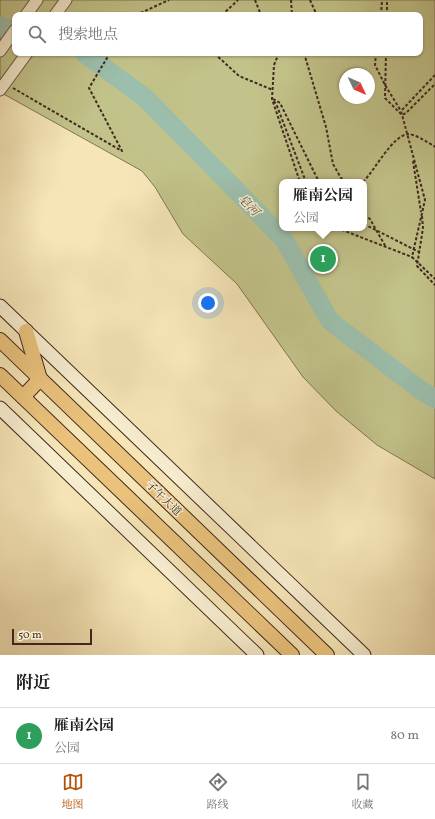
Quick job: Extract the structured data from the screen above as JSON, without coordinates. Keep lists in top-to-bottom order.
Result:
{
  "streets": {
    "main road": ["子午大道"]
  },
  "water": ["皂河"],
  "scale_bar": "50 m",
  "north": "bottom right",
  "page": {
    "search": "搜索地点",
    "popup": ["雁南公园", "公园"],
    "pins": "1",
    "scale": "50 m",
    "heading": "附近",
    "list": [
      {
        "mark": "1",
        "name": "雁南公园",
        "note": "公园",
        "value": "80 m"
      }
    ],
    "nav": ["地图", "路线", "收藏"]
  }
}
